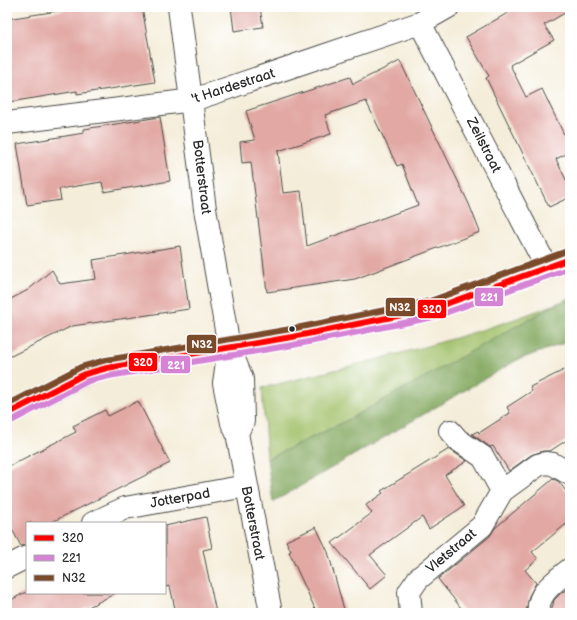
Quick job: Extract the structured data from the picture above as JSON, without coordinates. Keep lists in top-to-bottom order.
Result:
{
  "streets": {
    "street": [
      "'t Hardestraat",
      "Zeilstraat",
      "Botterstraat",
      "Jotterpad",
      "Vletstraat"
    ]
  },
  "crossings": [
    ["'t Hardestraat", "Zeilstraat"],
    ["'t Hardestraat", "Botterstraat"],
    ["Botterstraat", "Jotterpad"]
  ],
  "lines": ["transit line N32", "transit line 320", "transit line 221"],
  "legend": ["320", "221", "N32"]
}
